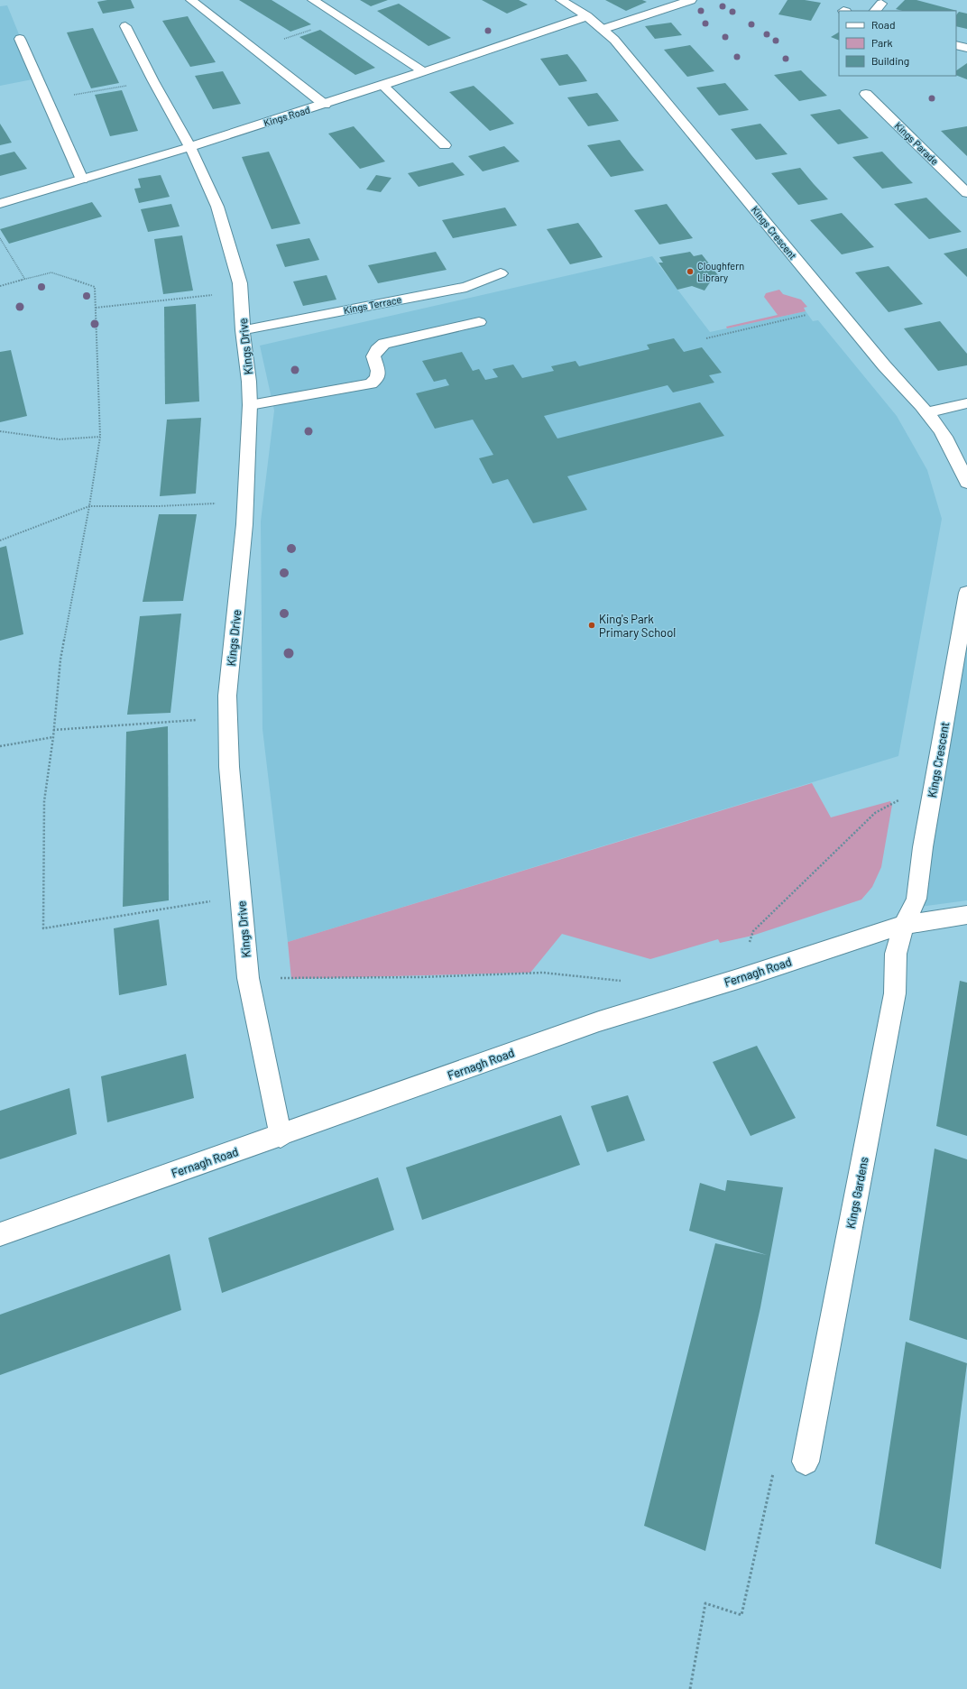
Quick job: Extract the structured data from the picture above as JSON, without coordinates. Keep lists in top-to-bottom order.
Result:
{
  "streets": {
    "street": [
      "Kings Road",
      "Kings Parade",
      "Kings Crescent",
      "Kings Terrace",
      "Kings Drive",
      "Fernagh Road",
      "Kings Gardens"
    ]
  },
  "crossings": [
    ["Kings Road", "Kings Crescent"],
    ["Kings Road", "Kings Drive"],
    ["Kings Crescent", "Fernagh Road"],
    ["Kings Crescent", "Kings Gardens"],
    ["Kings Terrace", "Kings Drive"],
    ["Kings Drive", "Fernagh Road"],
    ["Fernagh Road", "Kings Gardens"]
  ],
  "places": ["Cloughfern Library", "King's Park Primary School"],
  "legend": ["Road", "Park", "Building"]
}
